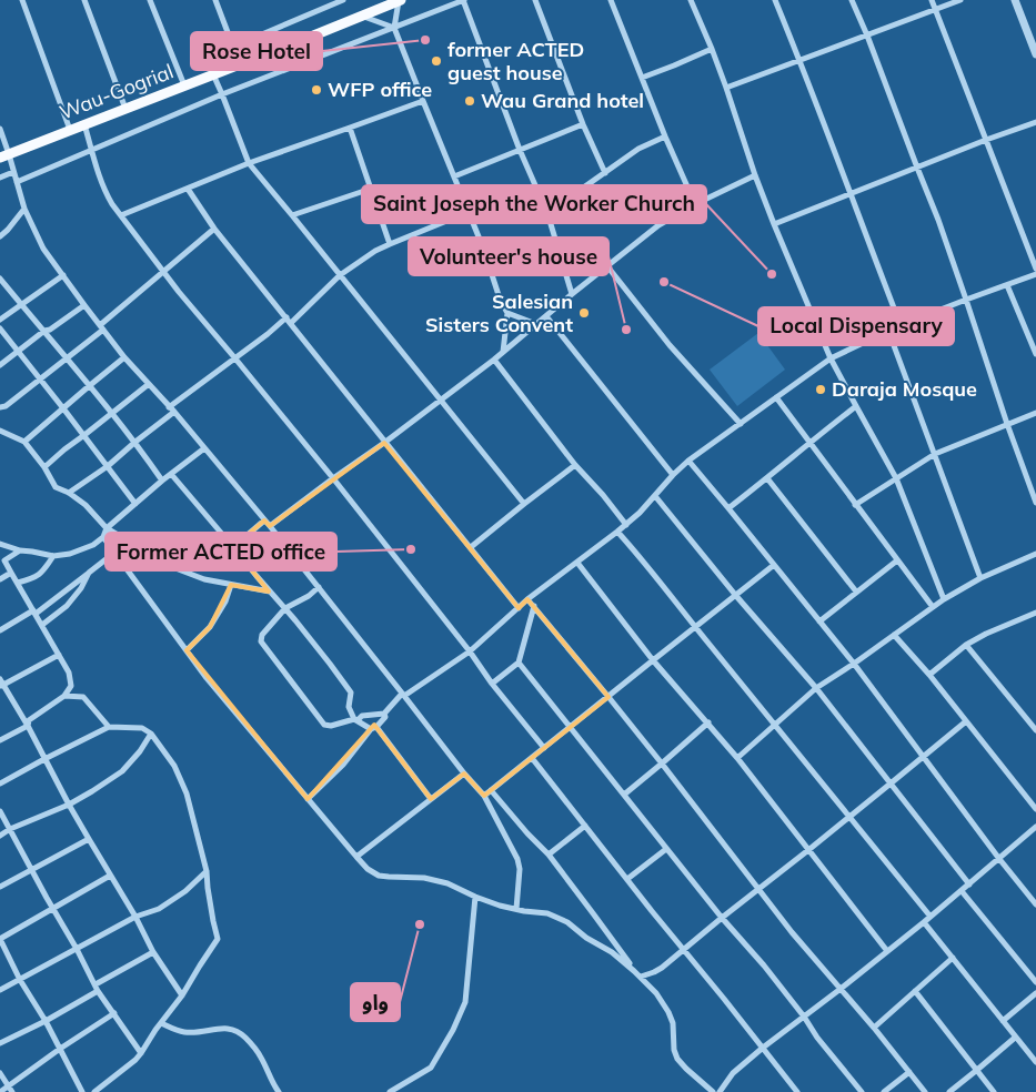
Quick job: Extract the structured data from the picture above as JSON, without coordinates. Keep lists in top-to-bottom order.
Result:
{
  "streets": {
    "main road": ["Wau-Gogrial"]
  },
  "places": [
    "Rose Hotel",
    "former ACTED guest house",
    "WFP office",
    "Wau Grand hotel",
    "Saint Joseph the Worker Church",
    "Local Dispensary",
    "Salesian Sisters Convent",
    "Volunteer's house",
    "Daraja Mosque",
    "Former ACTED office",
    "واو"
  ]
}
